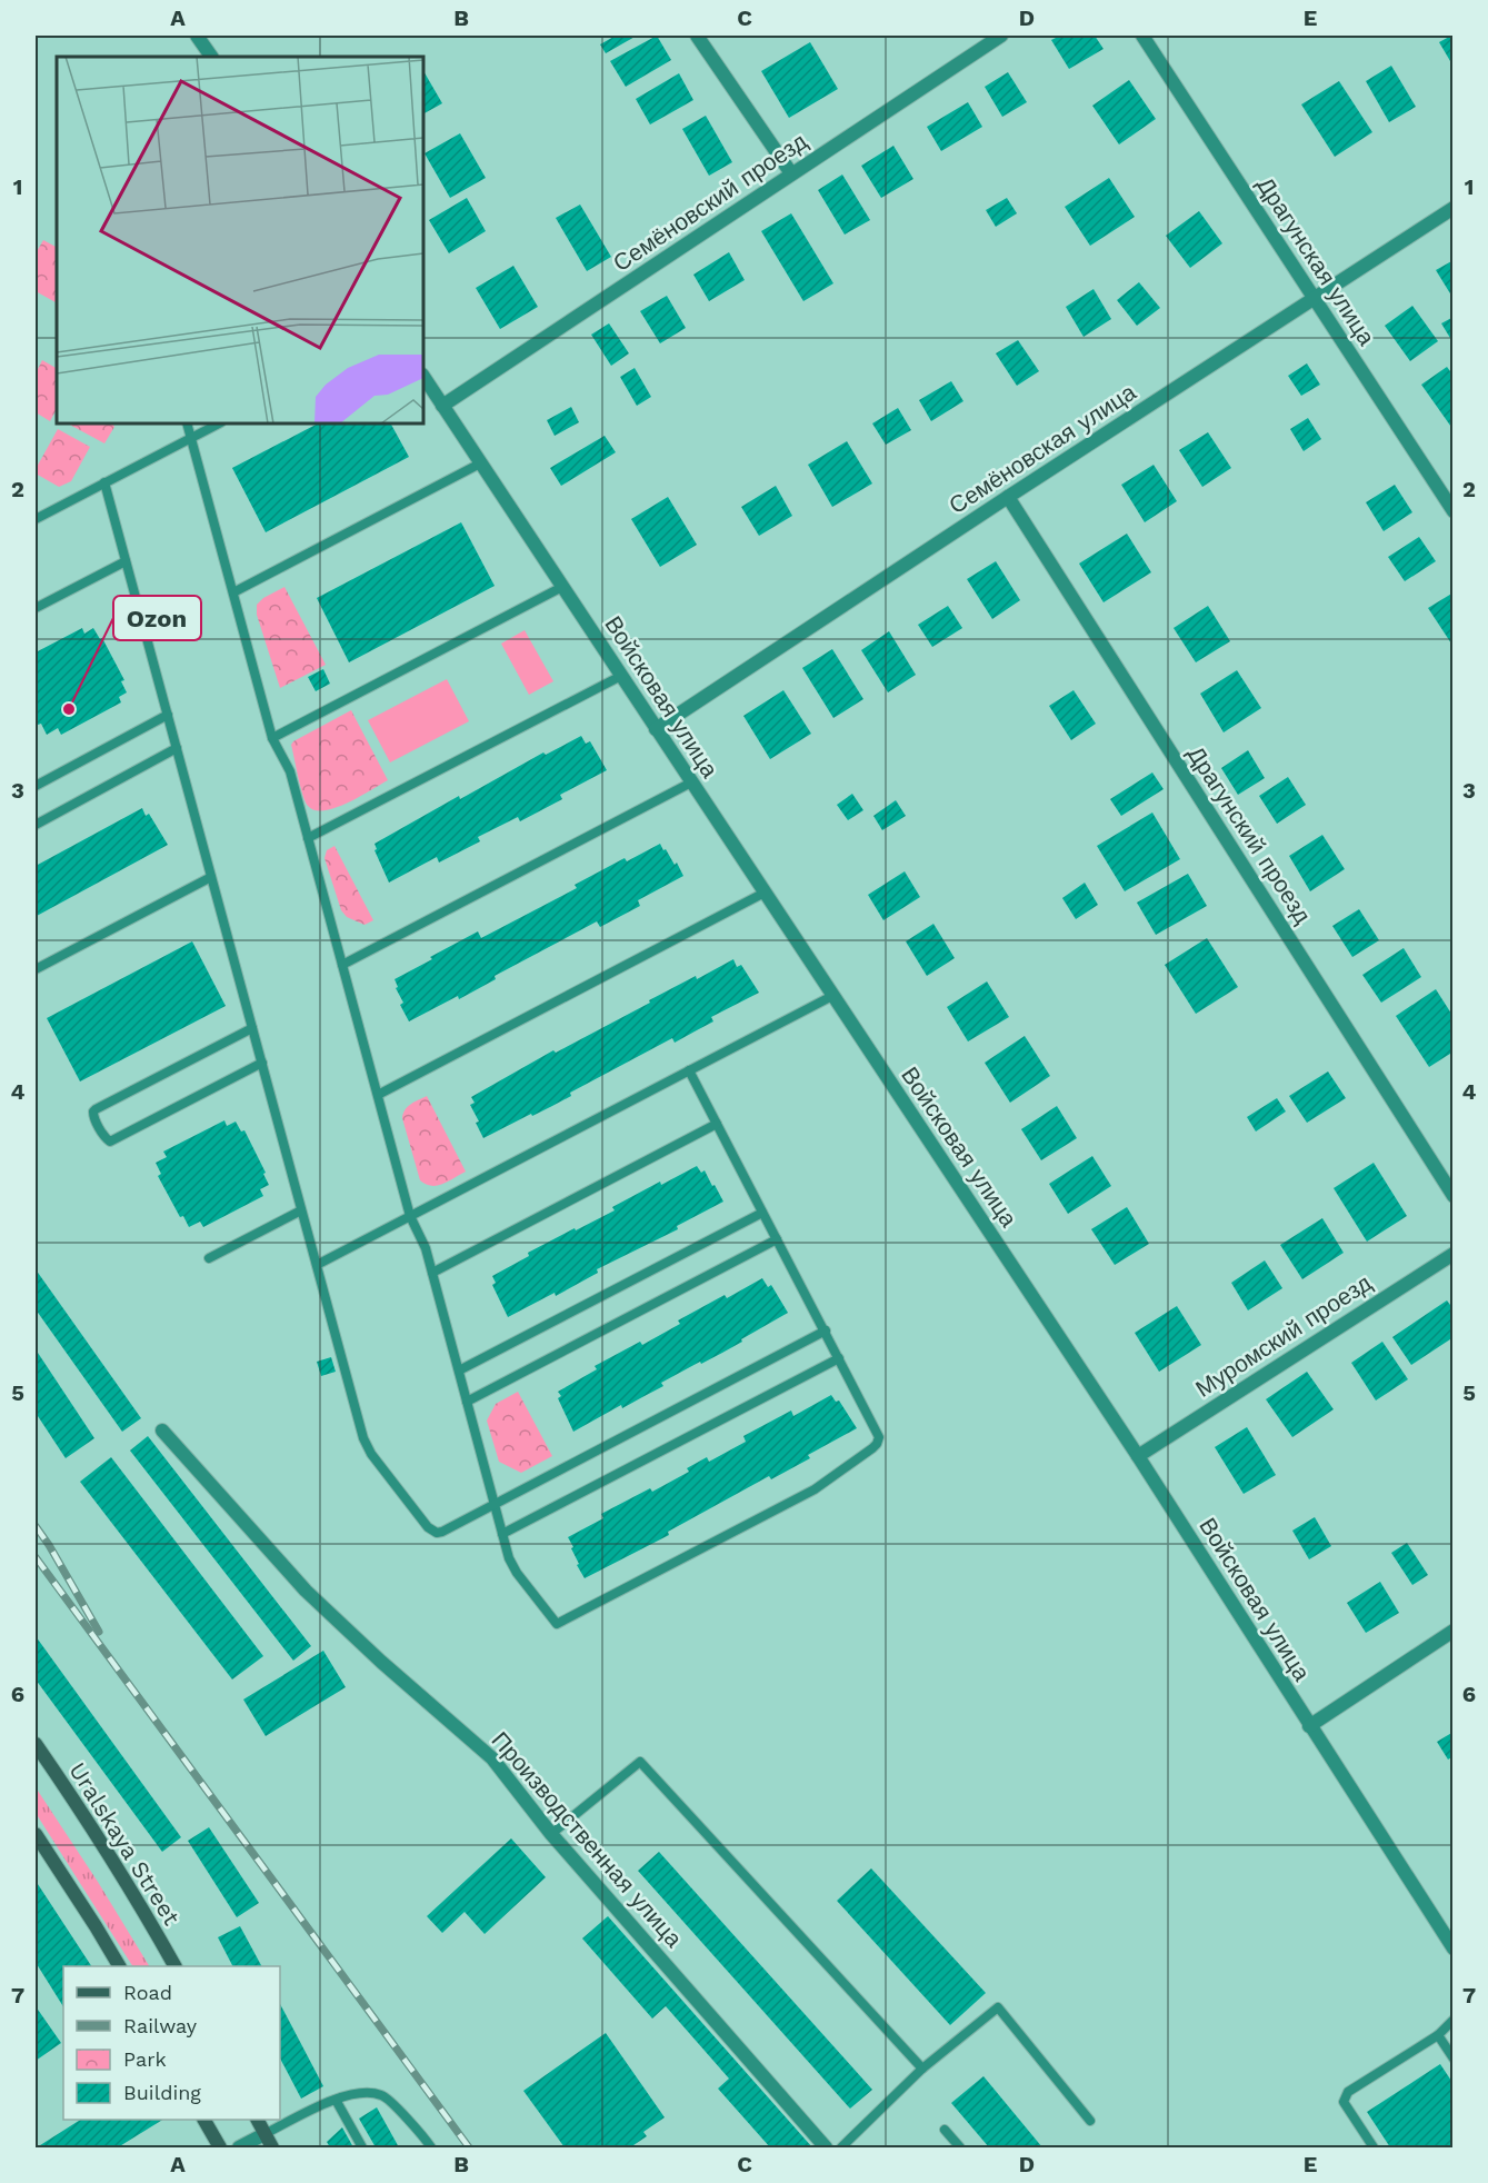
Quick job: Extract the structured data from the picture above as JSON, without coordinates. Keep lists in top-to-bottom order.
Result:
{
  "streets": {
    "main road": ["Uralskaya Street"],
    "street": [
      "Семёновский проезд",
      "Драгунская улица",
      "Семёновская улица",
      "Войсковая улица",
      "Драгунский проезд",
      "Муромский проезд",
      "Производственная улица"
    ]
  },
  "crossings": [
    ["Семёновский проезд", "Войсковая улица"],
    ["Драгунская улица", "Семёновская улица"],
    ["Семёновская улица", "Войсковая улица"],
    ["Семёновская улица", "Драгунский проезд"],
    ["Войсковая улица", "Муромский проезд"]
  ],
  "places": ["Ozon"],
  "legend": [
    "Road",
    "Railway",
    "Park",
    "Building"
  ],
  "grid": {
    "columns": [
      "A",
      "B",
      "C",
      "D",
      "E"
    ],
    "rows": [
      "1",
      "2",
      "3",
      "4",
      "5",
      "6",
      "7"
    ]
  }
}
